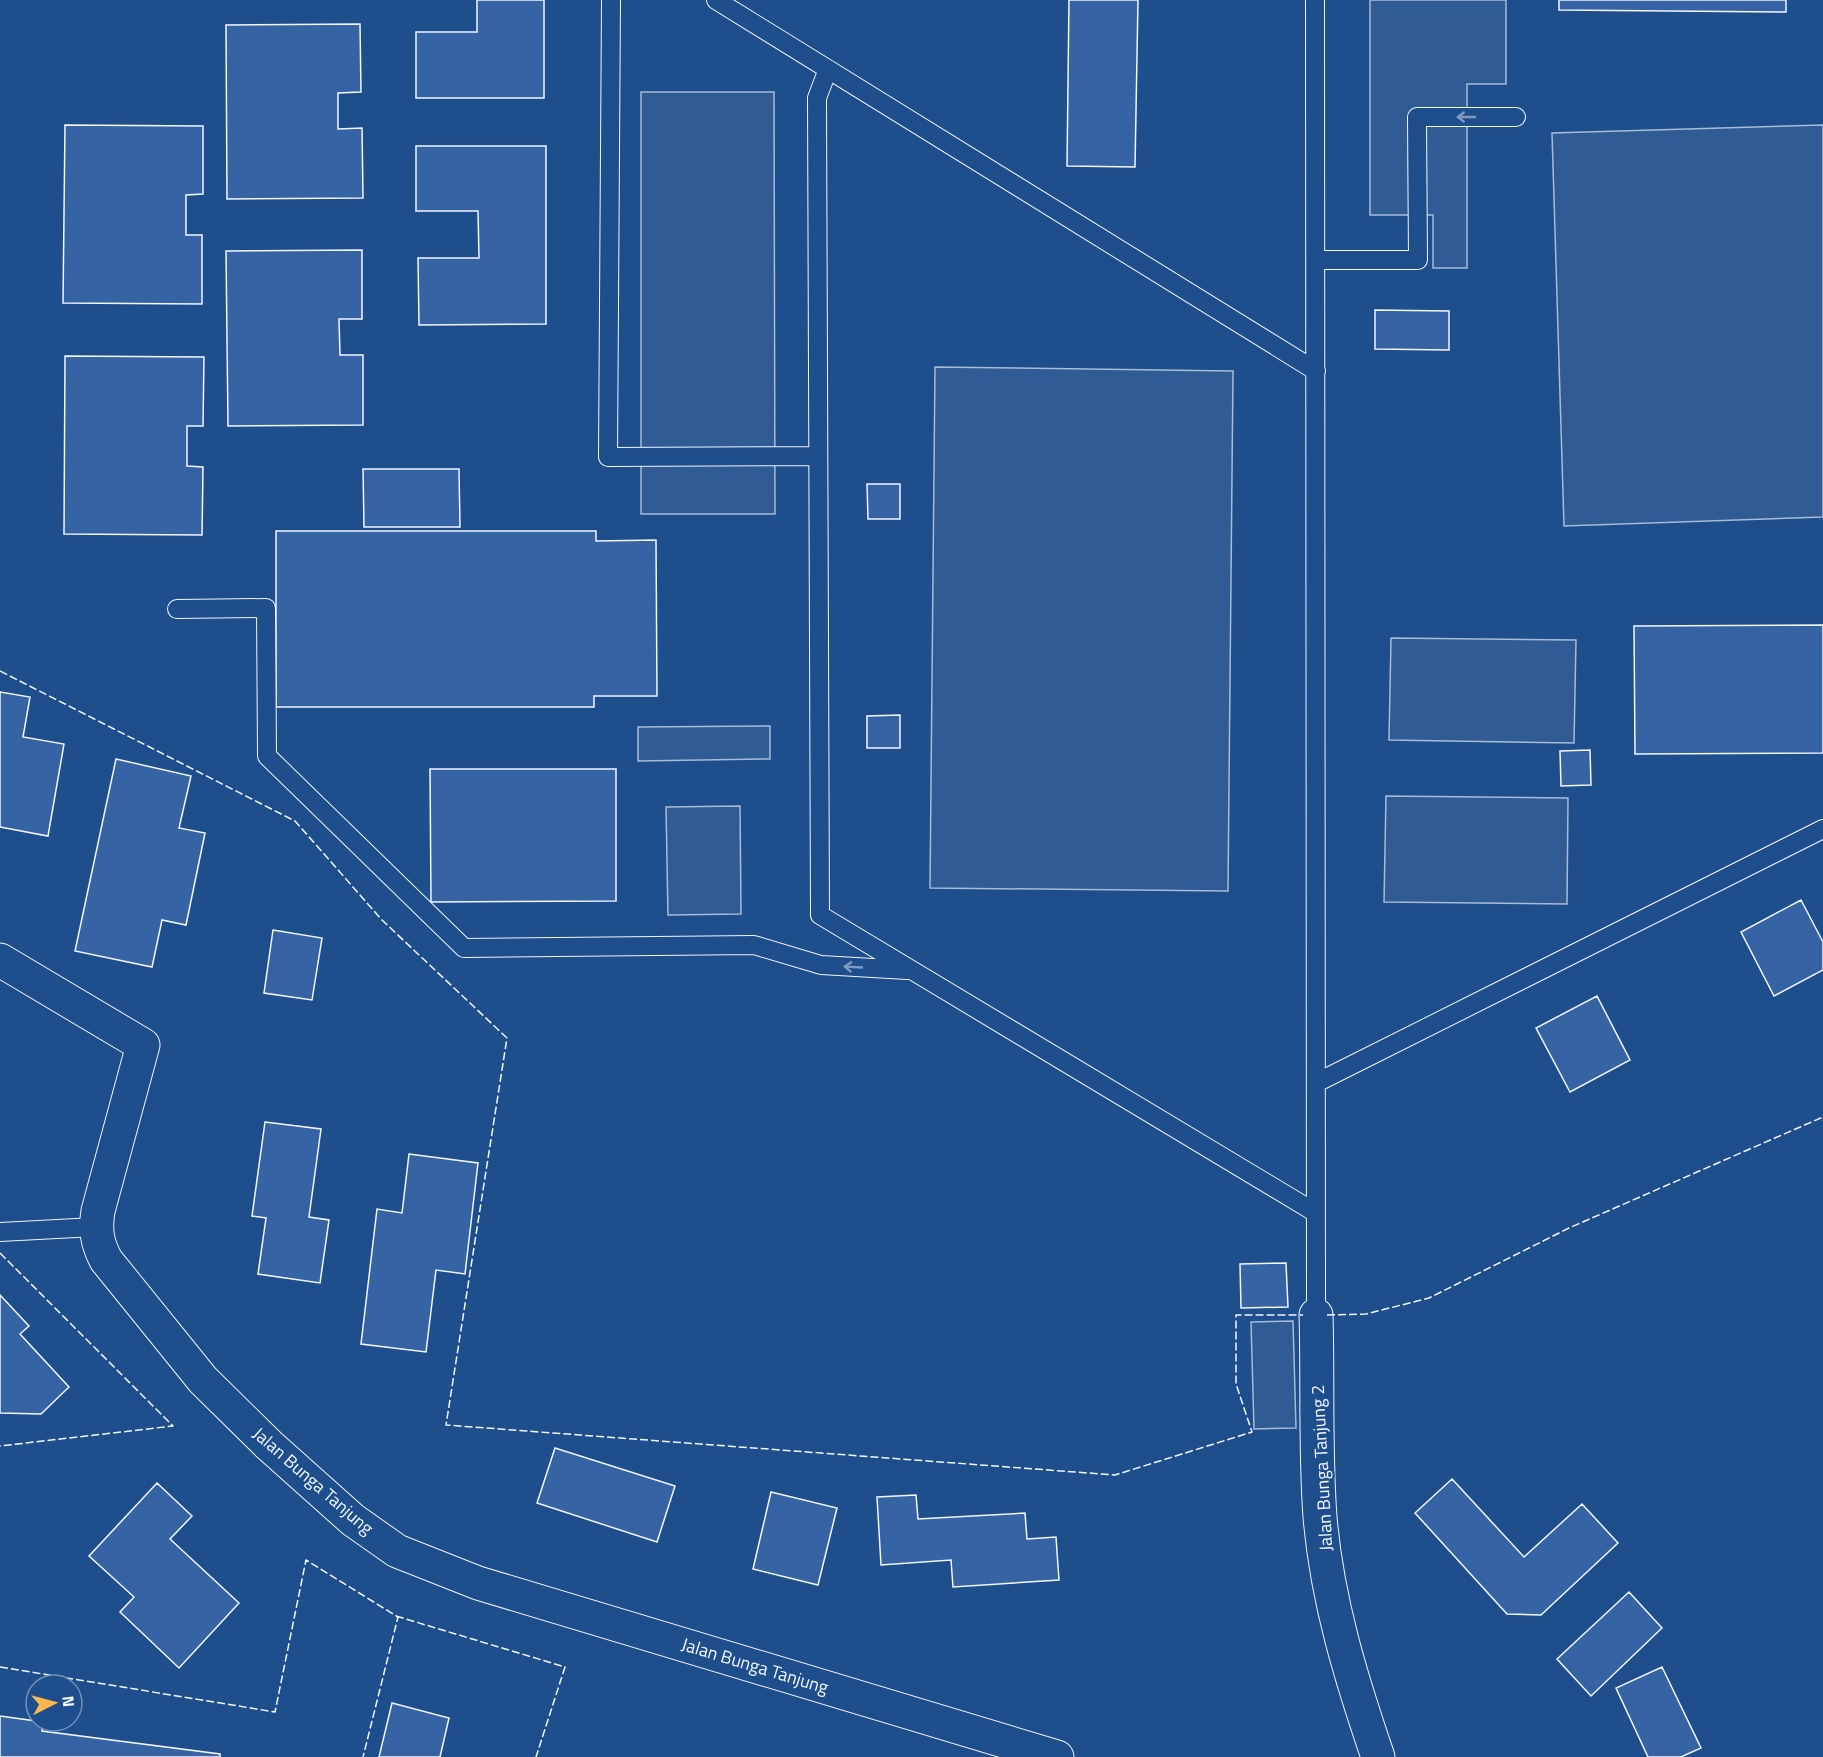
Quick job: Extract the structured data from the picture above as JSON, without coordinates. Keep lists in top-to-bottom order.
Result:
{
  "streets": {
    "street": ["Jalan Bunga Tanjung 2", "Jalan Bunga Tanjung"]
  },
  "north": "right"
}
